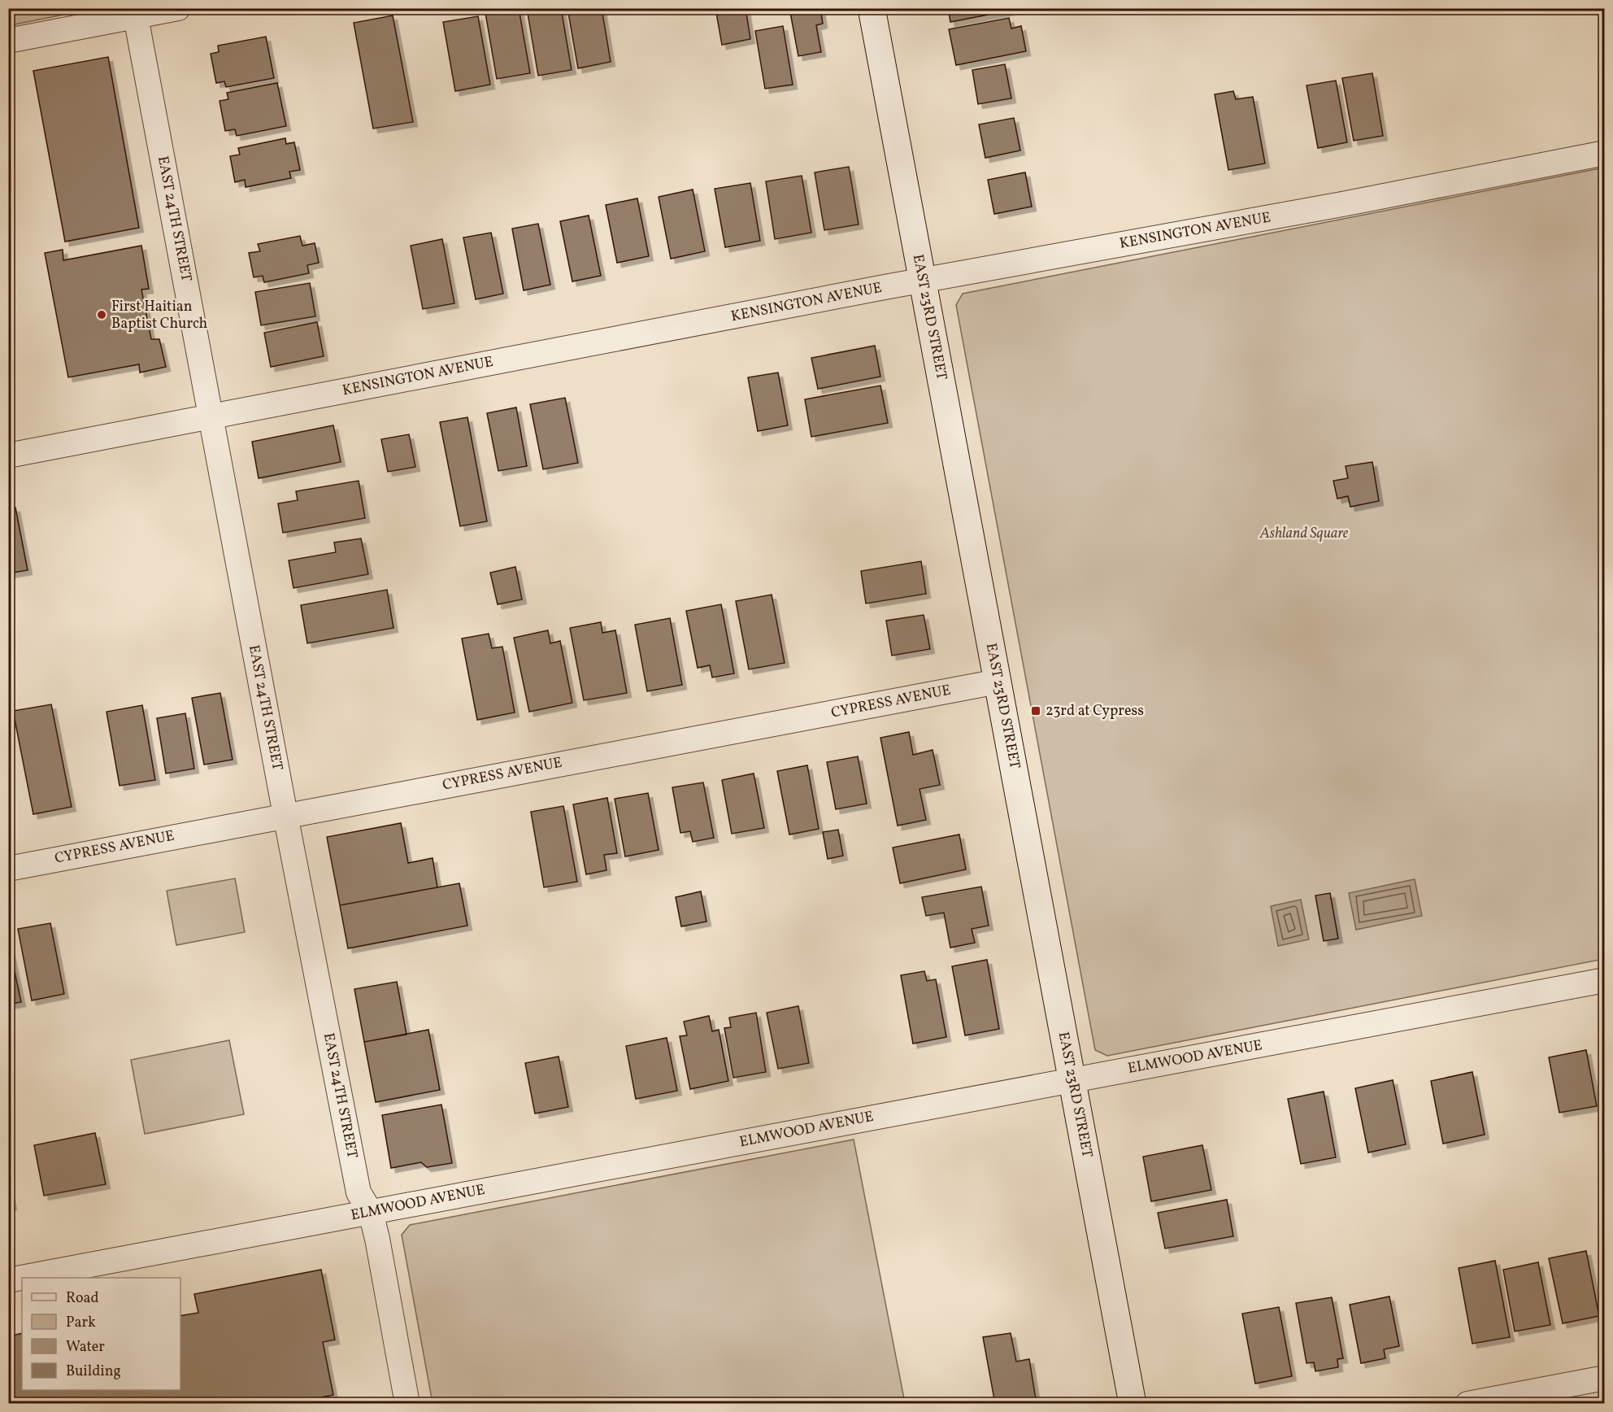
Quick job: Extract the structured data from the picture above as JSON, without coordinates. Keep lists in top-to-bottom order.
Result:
{
  "streets": {
    "main road": ["EAST 23RD STREET"],
    "street": [
      "EAST 24TH STREET",
      "KENSINGTON AVENUE",
      "CYPRESS AVENUE",
      "ELMWOOD AVENUE"
    ]
  },
  "crossings": [
    ["EAST 24TH STREET", "KENSINGTON AVENUE"],
    ["EAST 24TH STREET", "CYPRESS AVENUE"],
    ["EAST 24TH STREET", "ELMWOOD AVENUE"],
    ["KENSINGTON AVENUE", "EAST 23RD STREET"],
    ["EAST 23RD STREET", "CYPRESS AVENUE"],
    ["EAST 23RD STREET", "ELMWOOD AVENUE"]
  ],
  "parks": ["Ashland Square"],
  "places": {
    "other": ["First Haitian Baptist Church"],
    "transit": ["23rd at Cypress"]
  },
  "legend": [
    "Road",
    "Park",
    "Water",
    "Building"
  ]
}
